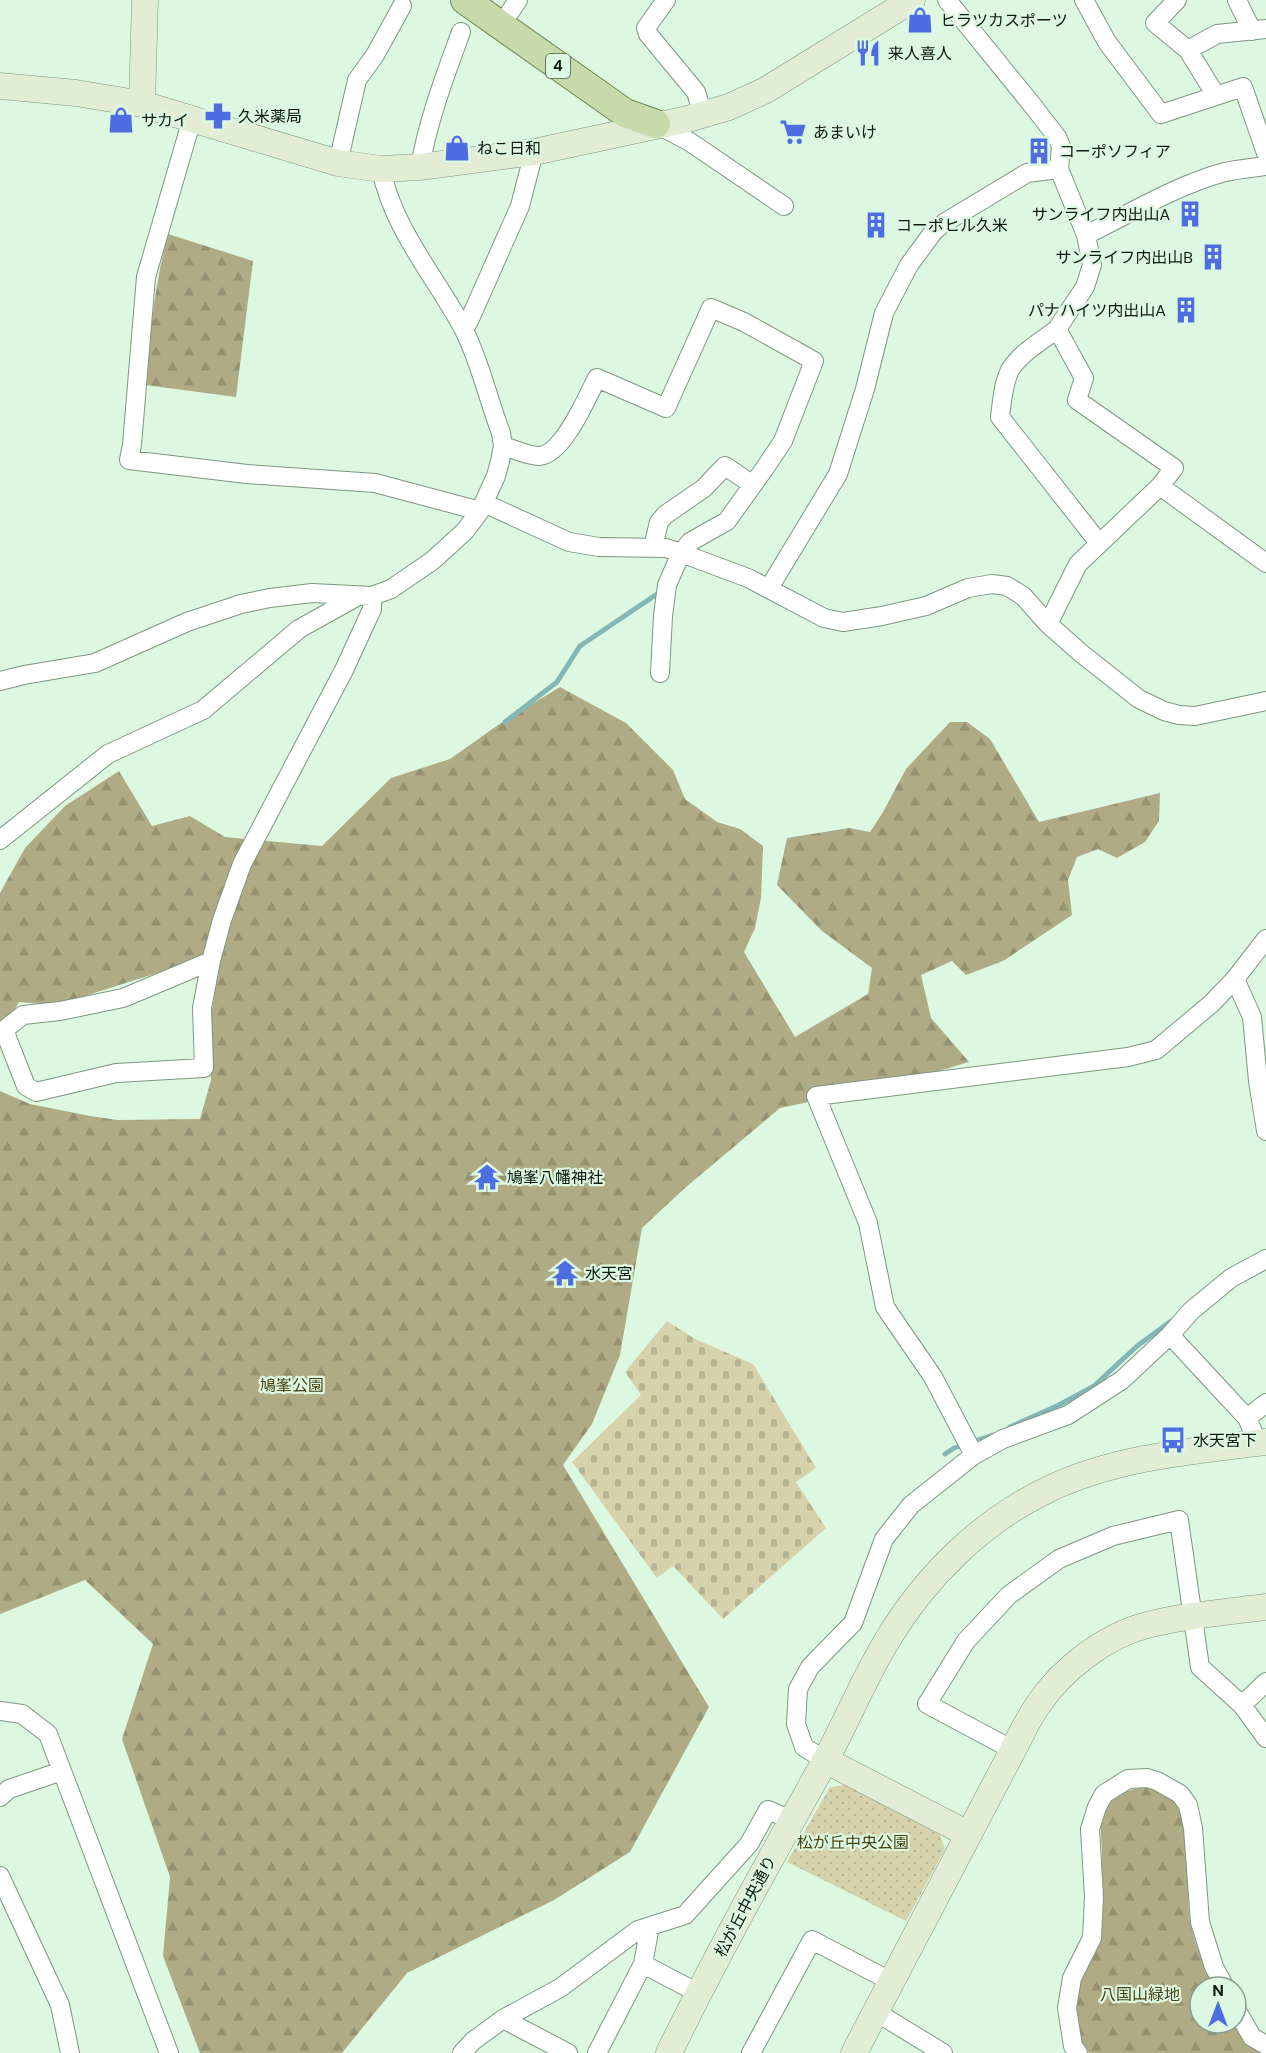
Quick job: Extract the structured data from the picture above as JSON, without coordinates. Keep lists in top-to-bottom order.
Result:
{
  "streets": {
    "main road": ["4"],
    "street": ["松が丘中央通り"]
  },
  "parks": ["鳩峯公園", "松が丘中央公園", "八国山緑地"],
  "places": {
    "shop": ["ヒラツカスポーツ", "サカイ", "ねこ日和"],
    "restaurant": ["来人喜人"],
    "pharmacy": ["久米薬局"],
    "supermarket": ["あまいけ"],
    "building": [
      "コーポソフィア",
      "サンライフ内出山A",
      "コーポヒル久米",
      "サンライフ内出山B",
      "パナハイツ内出山A"
    ],
    "temple": ["鳩峯八幡神社", "水天宮"],
    "bus stop": ["水天宮下"]
  },
  "north": "top"
}
